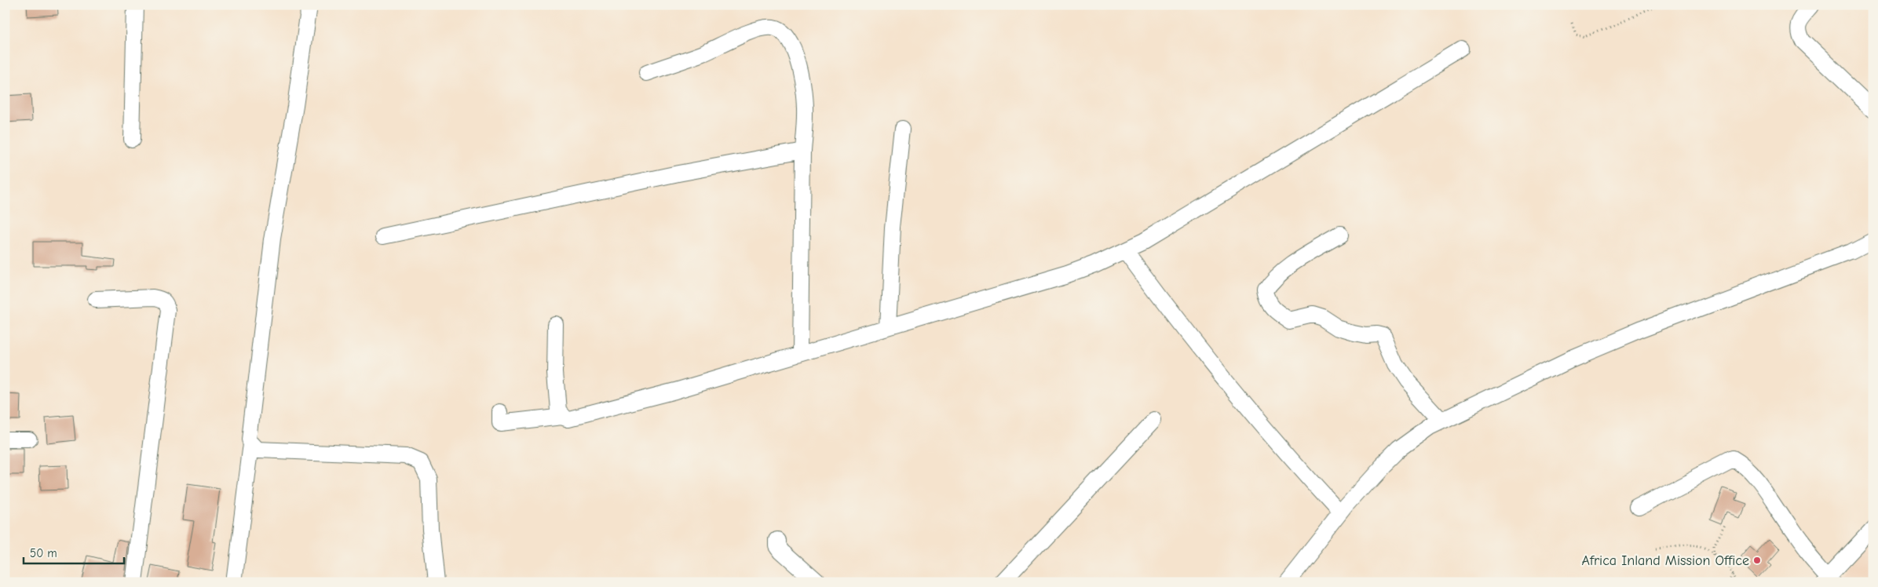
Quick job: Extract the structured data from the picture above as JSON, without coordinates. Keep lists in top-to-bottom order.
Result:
{
  "places": ["Africa Inland Mission Office"],
  "scale_bar": "50 m"
}
